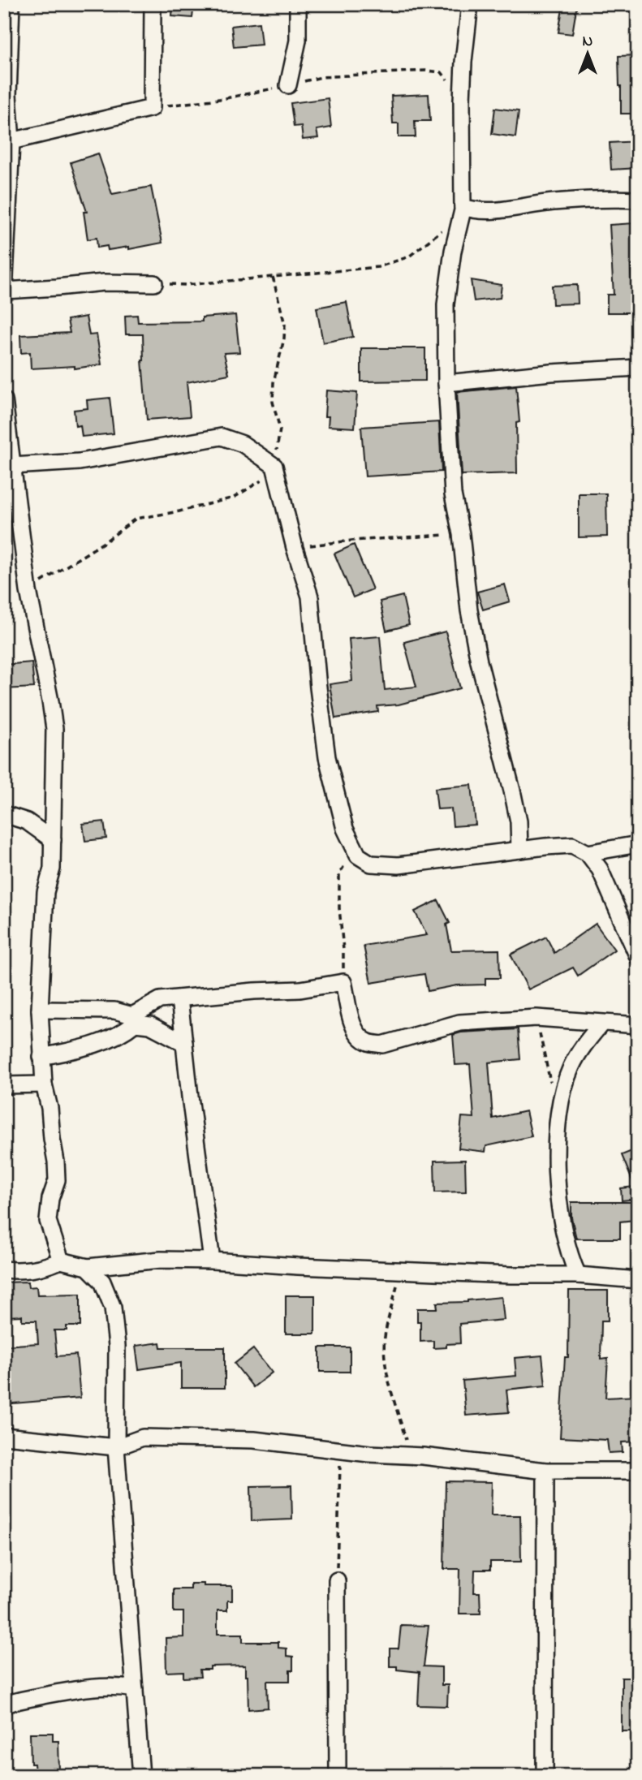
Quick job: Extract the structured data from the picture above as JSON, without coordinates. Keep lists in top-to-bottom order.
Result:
{
  "north": "top"
}
